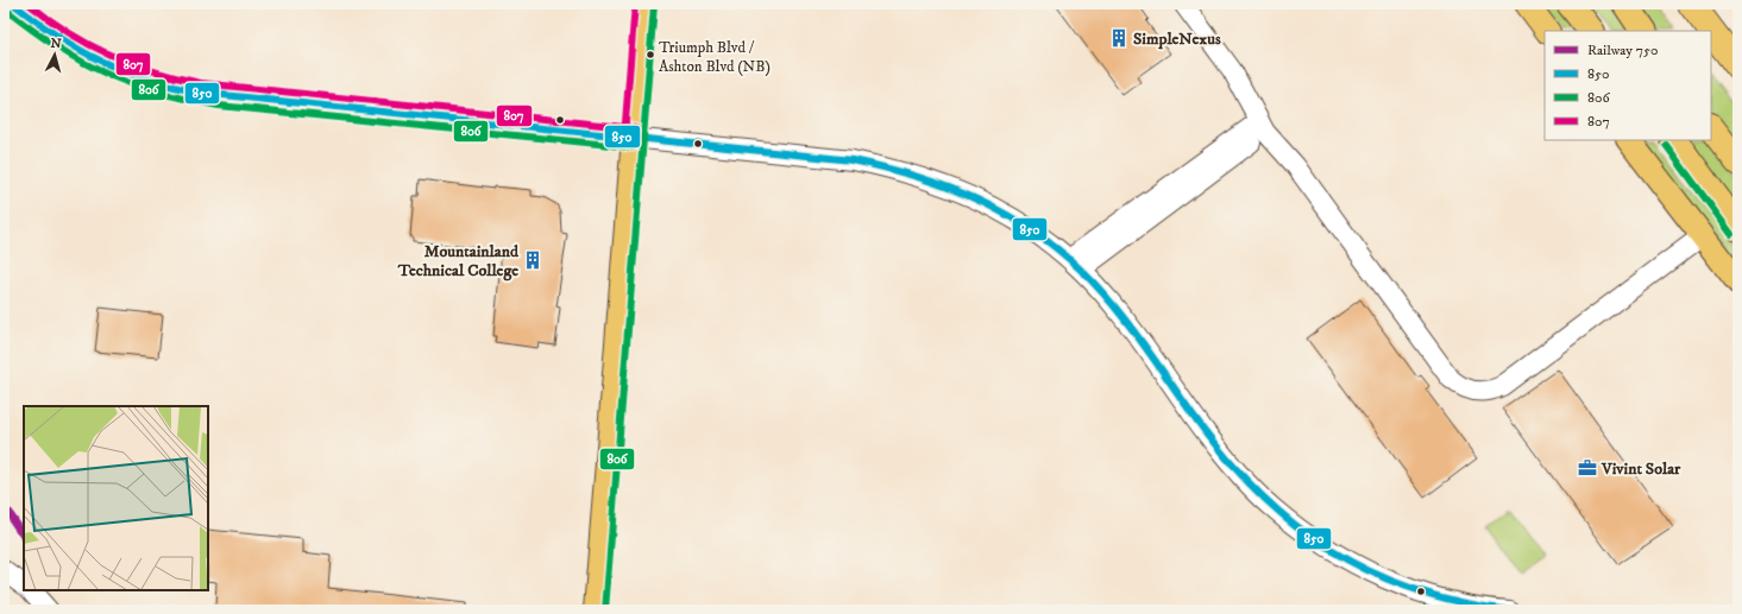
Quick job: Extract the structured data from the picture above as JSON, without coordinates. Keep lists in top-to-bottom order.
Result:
{
  "places": {
    "building": ["SimpleNexus", "Mountainland Technical College"],
    "other": ["Triumph Blvd / Ashton Blvd (NB)"],
    "office": ["Vivint Solar"]
  },
  "lines": [
    "transit line 850",
    "transit line 807",
    "transit line 806",
    "rail line 750"
  ],
  "legend": [
    "Railway 750",
    "850",
    "806",
    "807"
  ],
  "north": "top"
}
